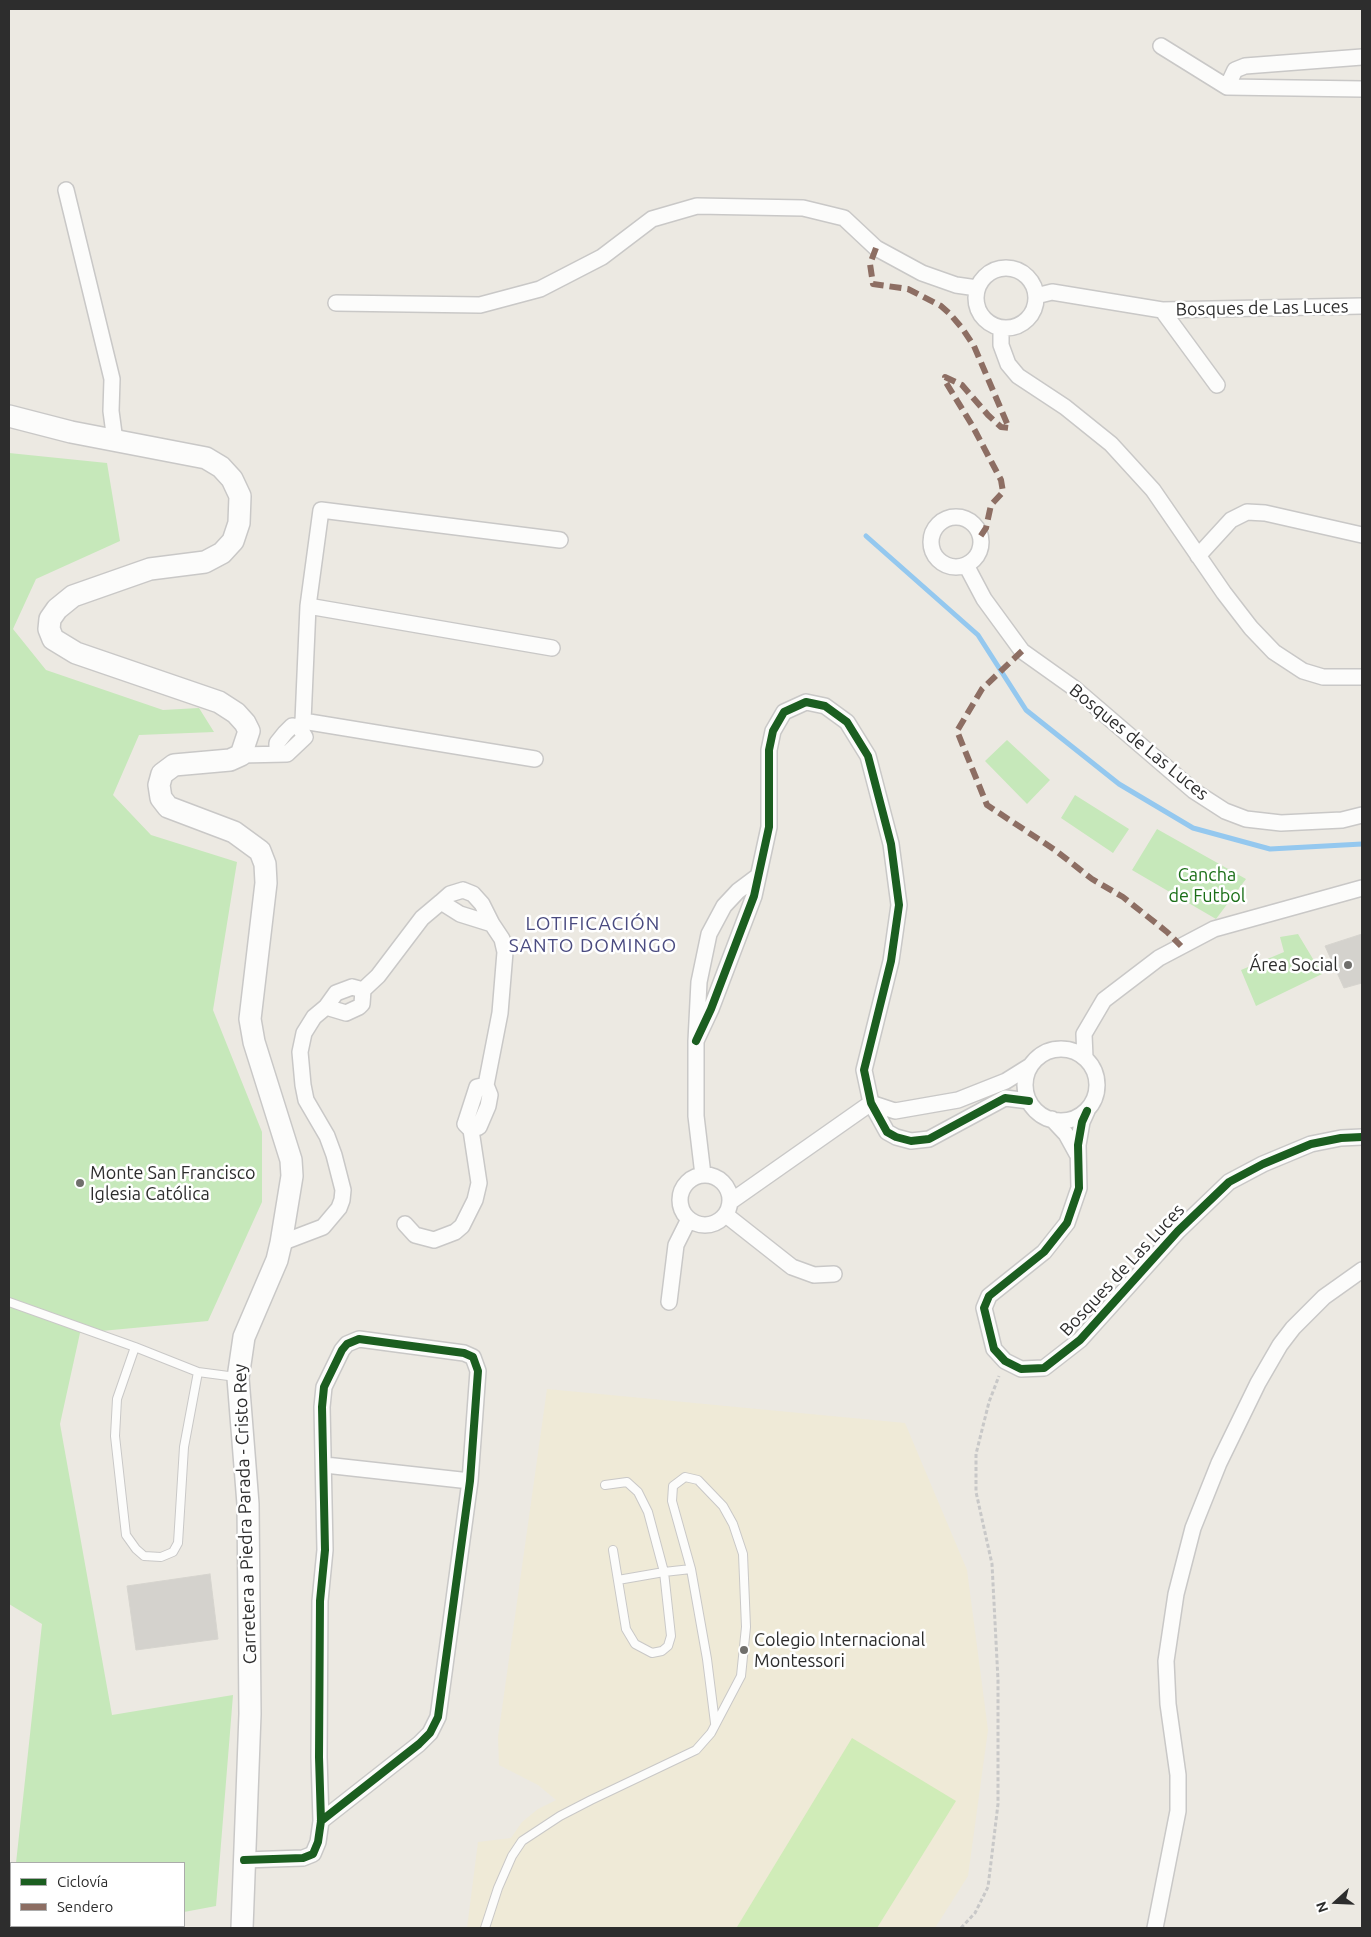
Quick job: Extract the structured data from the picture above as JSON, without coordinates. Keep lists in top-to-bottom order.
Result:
{
  "streets": {
    "main road": ["Carretera a Piedra Parada - Cristo Rey"],
    "street": ["Bosques de Las Luces"]
  },
  "districts": ["LOTIFICACIÓN SANTO DOMINGO"],
  "parks": ["Cancha de Futbol"],
  "places": ["Área Social", "Monte San Francisco Iglesia Católica", "Colegio Internacional Montessori"],
  "legend": ["Ciclovía", "Sendero"],
  "north": "left"
}
